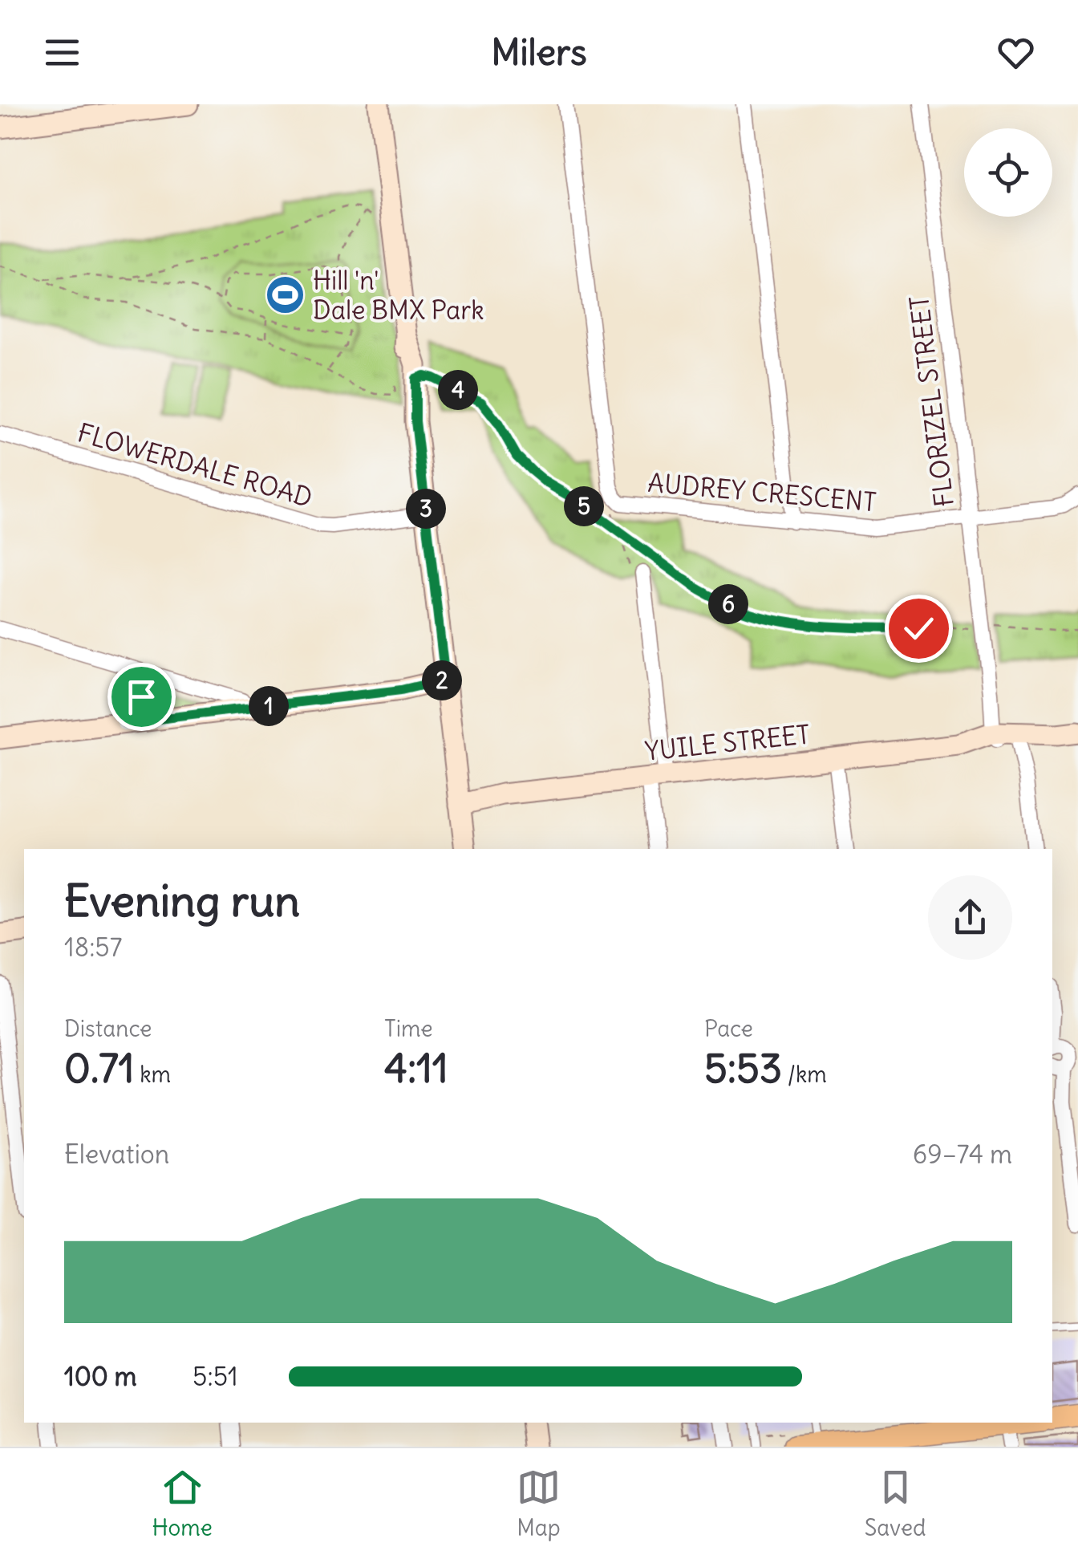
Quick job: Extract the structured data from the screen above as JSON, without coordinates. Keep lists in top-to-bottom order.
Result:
{
  "streets": {
    "street": [
      "FLORIZEL STREET",
      "FLOWERDALE ROAD",
      "AUDREY CRESCENT",
      "YUILE STREET"
    ]
  },
  "crossings": [
    ["FLORIZEL STREET", "AUDREY CRESCENT"],
    ["FLORIZEL STREET", "YUILE STREET"]
  ],
  "places": {
    "sports": ["Hill 'n' Dale BMX Park"]
  },
  "page": {
    "header": "Milers",
    "pins": [
      "4",
      "5",
      "3",
      "6",
      "2",
      "1"
    ],
    "heading": ["Evening run", "18:57"],
    "stats": [
      ["Distance", "0.71 km"],
      ["Time", "4:11"],
      ["Pace", "5:53 /km"]
    ],
    "chart": ["Elevation", "69–74 m"],
    "list": [
      {
        "name": "100 m",
        "note": "5:51"
      }
    ],
    "tabs": ["Home", "Map", "Saved"]
  }
}
